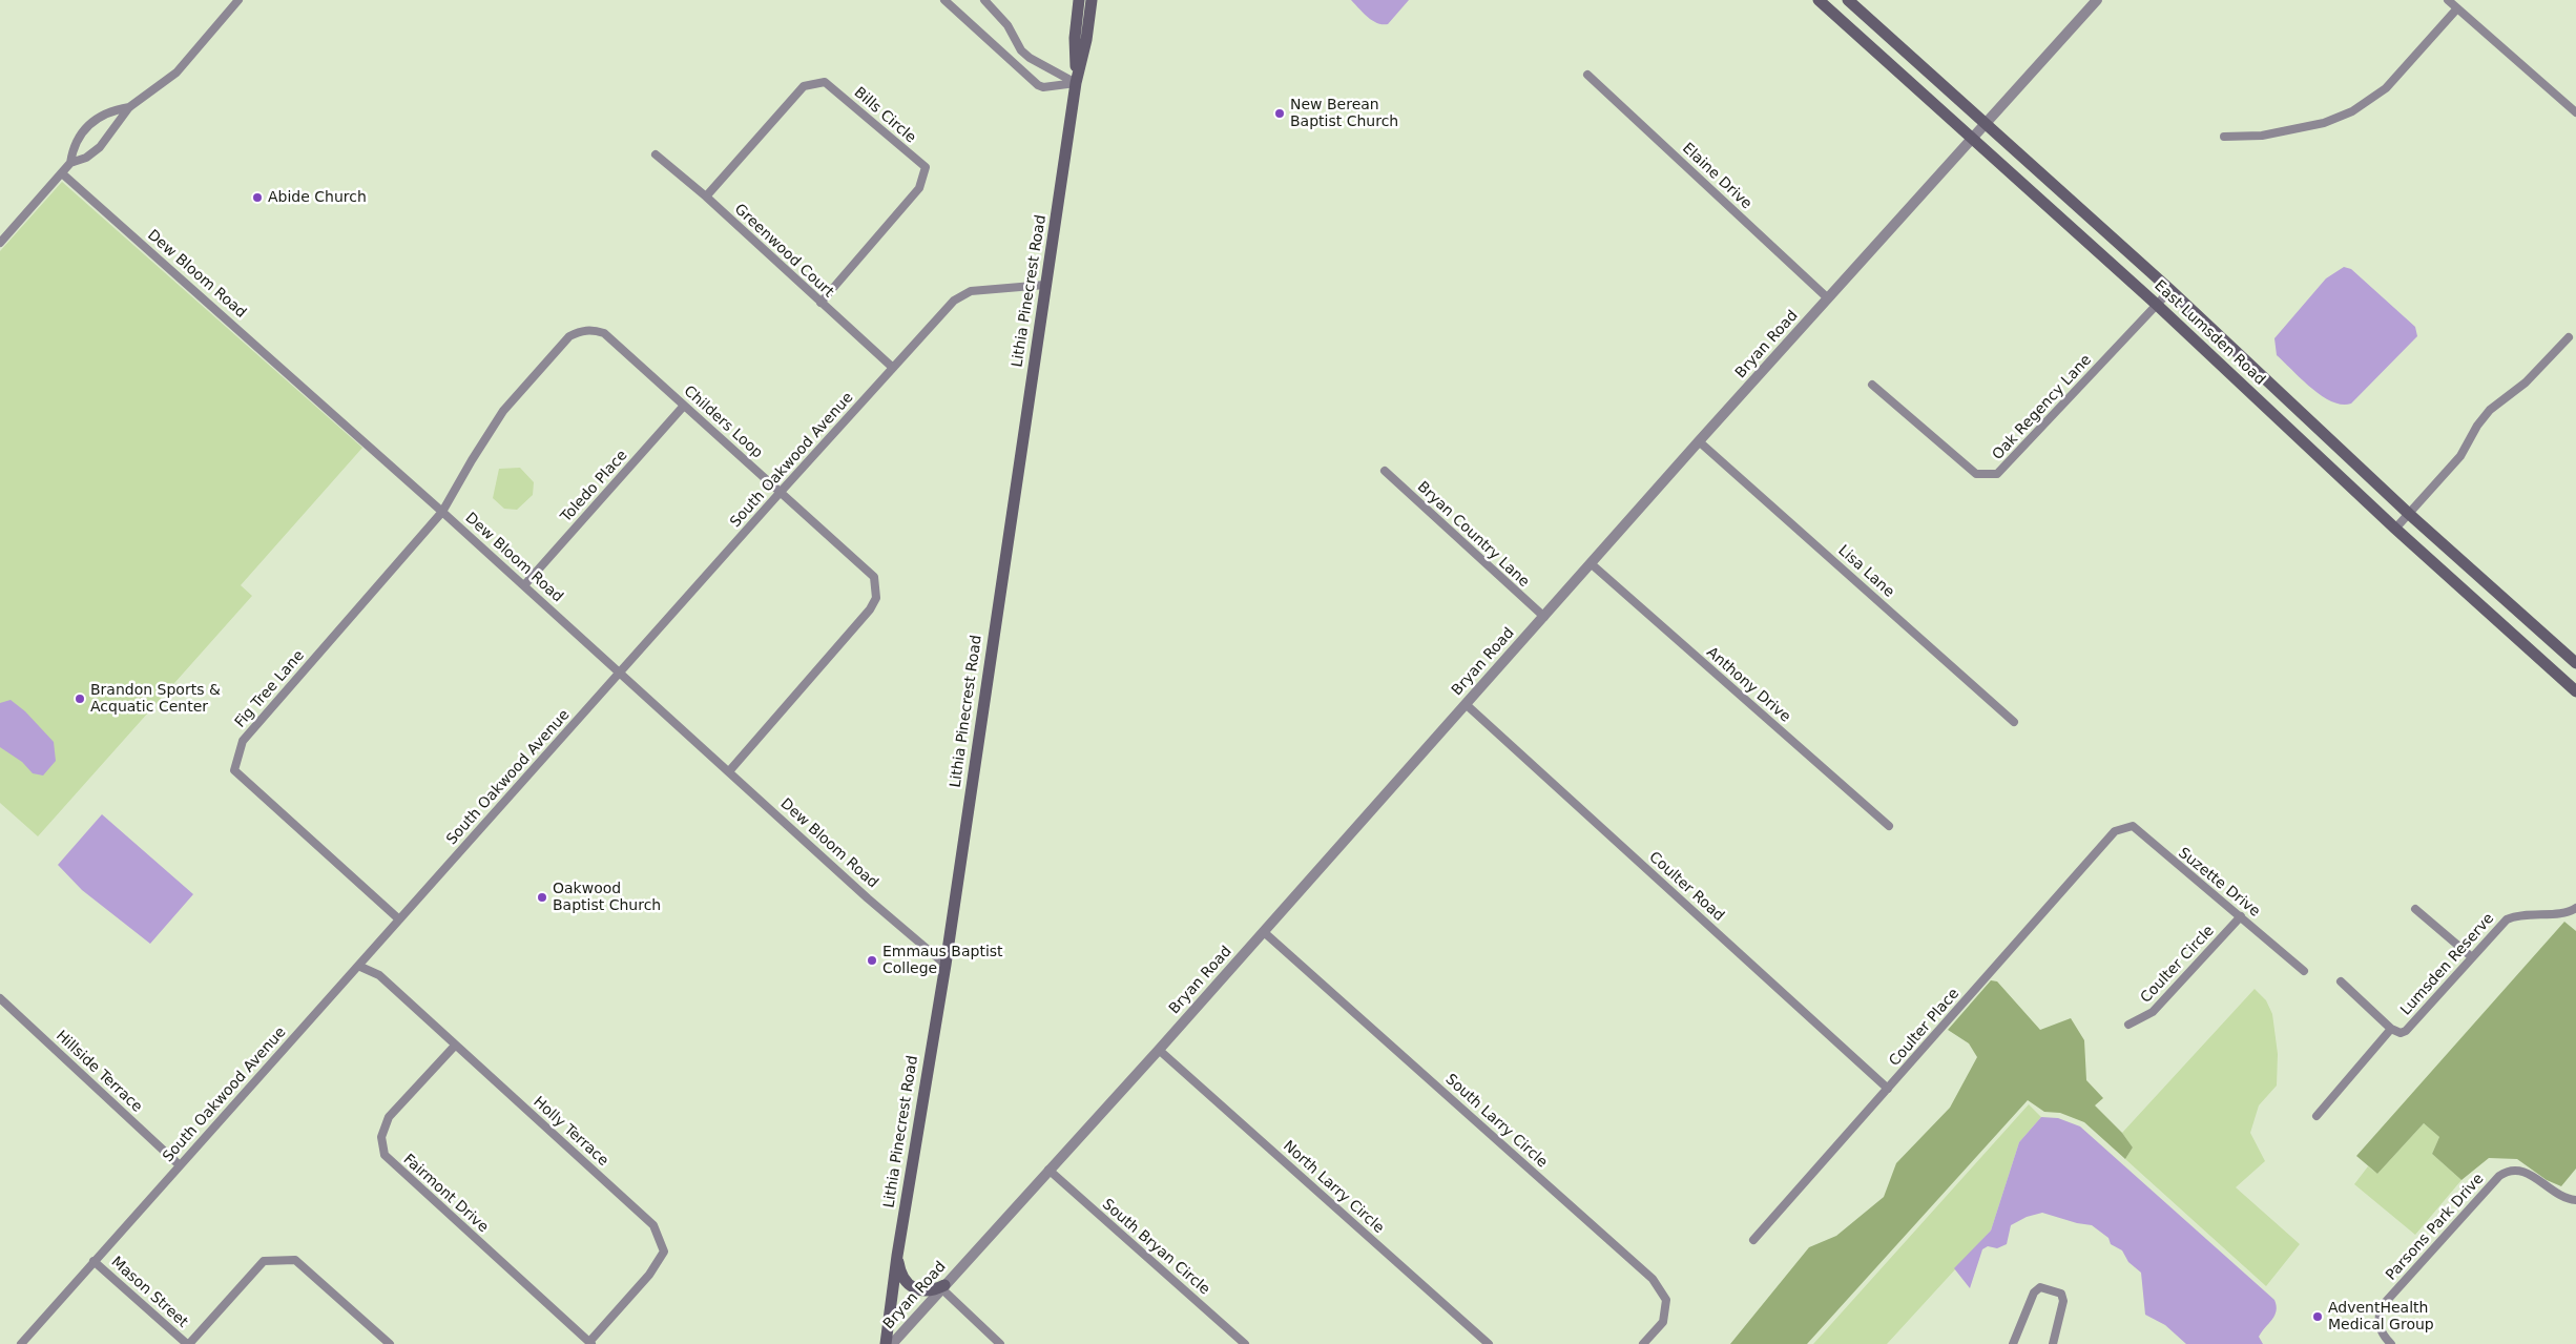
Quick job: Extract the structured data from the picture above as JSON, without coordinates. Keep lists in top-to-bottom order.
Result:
{
  "streets": {
    "main road": ["Lithia Pinecrest Road", "East Lumsden Road"],
    "street": [
      "Bills Circle",
      "Elaine Drive",
      "Greenwood Court",
      "Dew Bloom Road",
      "Bryan Road",
      "Oak Regency Lane",
      "Childers Loop",
      "South Oakwood Avenue",
      "Toledo Place",
      "Bryan Country Lane",
      "Lisa Lane",
      "Anthony Drive",
      "Fig Tree Lane",
      "Suzette Drive",
      "Coulter Road",
      "Coulter Circle",
      "Lumsden Reserve",
      "Coulter Place",
      "Hillside Terrace",
      "South Larry Circle",
      "Holly Terrace",
      "North Larry Circle",
      "Fairmont Drive",
      "Parsons Park Drive",
      "South Bryan Circle",
      "Mason Street"
    ]
  },
  "crossings": [
    ["Bills Circle", "Greenwood Court"],
    ["Elaine Drive", "Bryan Road"],
    ["Greenwood Court", "South Oakwood Avenue"],
    ["Dew Bloom Road", "Lithia Pinecrest Road"],
    ["Dew Bloom Road", "Childers Loop"],
    ["Dew Bloom Road", "South Oakwood Avenue"],
    ["Dew Bloom Road", "Toledo Place"],
    ["Dew Bloom Road", "Fig Tree Lane"],
    ["Lithia Pinecrest Road", "South Oakwood Avenue"],
    ["East Lumsden Road", "Bryan Road"],
    ["East Lumsden Road", "Oak Regency Lane"],
    ["Bryan Road", "Bryan Country Lane"],
    ["Bryan Road", "Lisa Lane"],
    ["Bryan Road", "Anthony Drive"],
    ["Bryan Road", "Coulter Road"],
    ["Bryan Road", "South Larry Circle"],
    ["Bryan Road", "North Larry Circle"],
    ["Bryan Road", "South Bryan Circle"],
    ["Childers Loop", "South Oakwood Avenue"],
    ["Childers Loop", "Toledo Place"],
    ["Childers Loop", "Fig Tree Lane"],
    ["South Oakwood Avenue", "Fig Tree Lane"],
    ["South Oakwood Avenue", "Hillside Terrace"],
    ["South Oakwood Avenue", "Holly Terrace"],
    ["South Oakwood Avenue", "Mason Street"],
    ["Suzette Drive", "Coulter Circle"],
    ["Suzette Drive", "Coulter Place"],
    ["Coulter Road", "Coulter Place"],
    ["Holly Terrace", "Fairmont Drive"]
  ],
  "places": [
    "New Berean Baptist Church",
    "Abide Church",
    "Brandon Sports & Acquatic Center",
    "Oakwood Baptist Church",
    "Emmaus Baptist College",
    "AdventHealth Medical Group"
  ]
}
